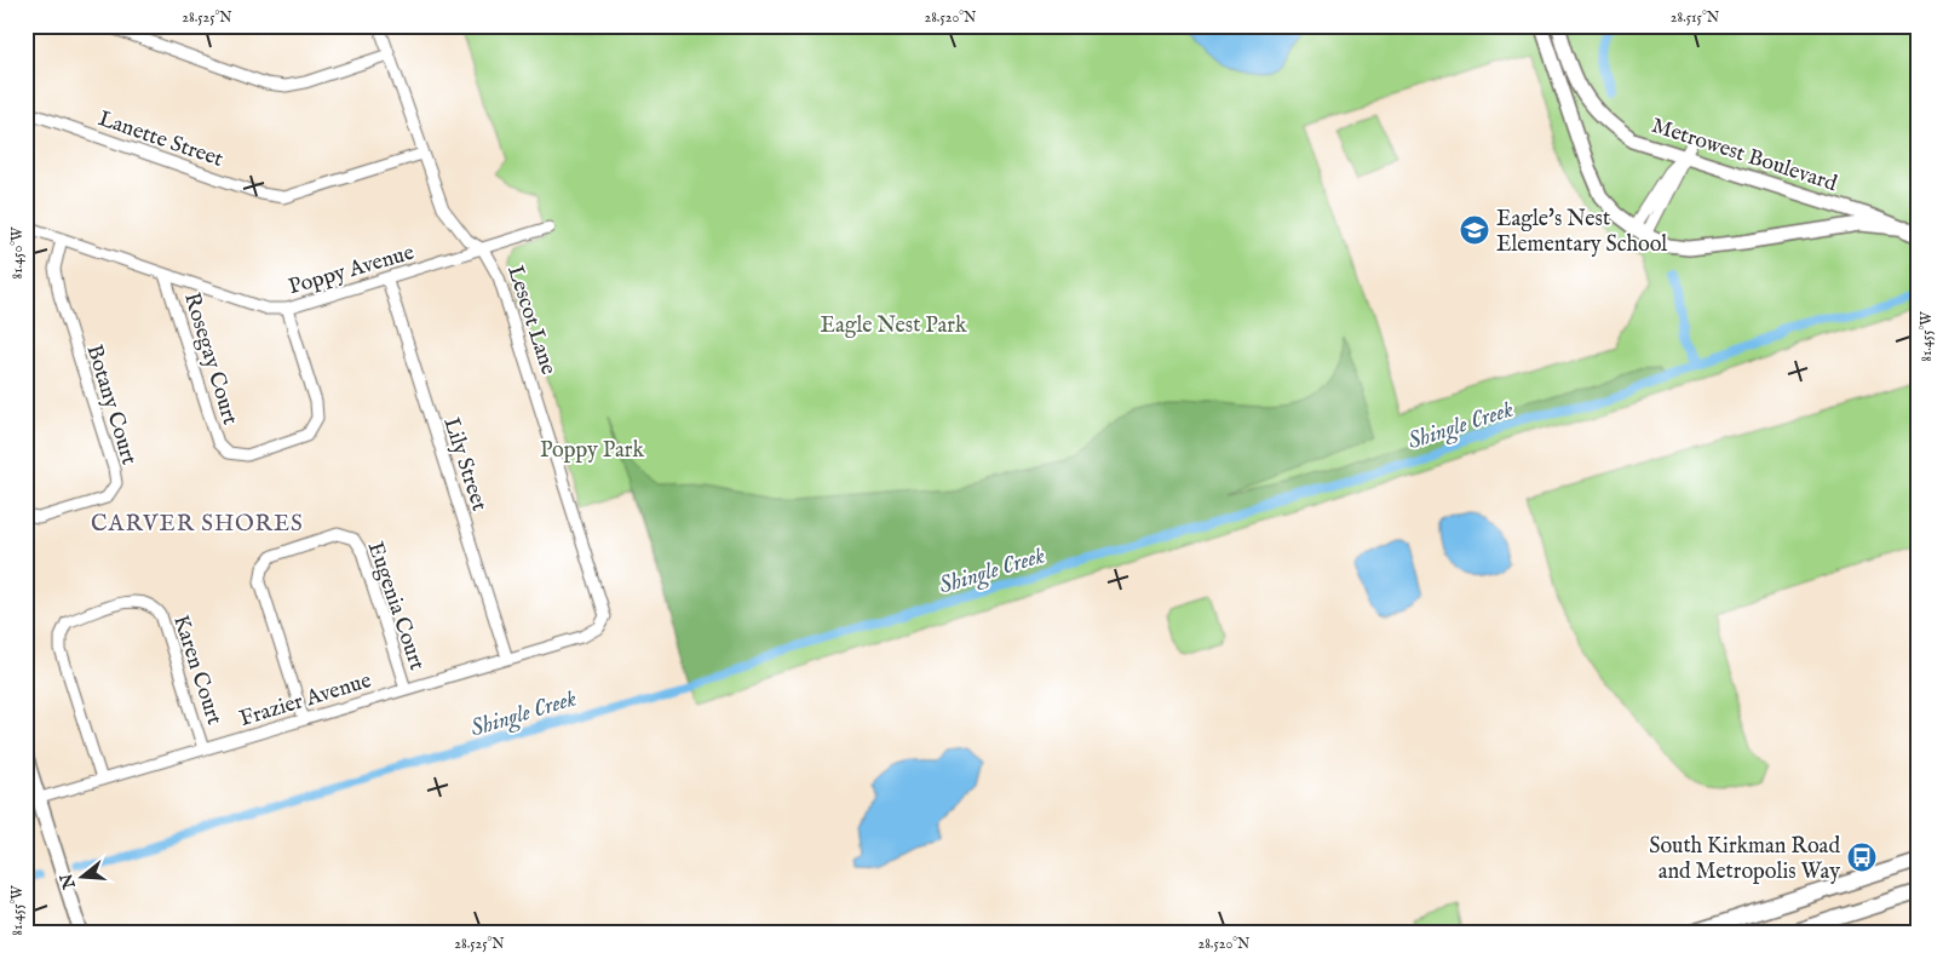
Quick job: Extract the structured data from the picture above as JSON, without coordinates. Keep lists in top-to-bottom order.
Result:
{
  "streets": {
    "street": [
      "Lanette Street",
      "Metrowest Boulevard",
      "Poppy Avenue",
      "Lescot Lane",
      "Rosegay Court",
      "Botany Court",
      "Lily Street",
      "Eugenia Court",
      "Karen Court",
      "Frazier Avenue"
    ]
  },
  "crossings": [
    ["Lanette Street", "Lescot Lane"],
    ["Poppy Avenue", "Lescot Lane"],
    ["Poppy Avenue", "Rosegay Court"],
    ["Poppy Avenue", "Botany Court"],
    ["Poppy Avenue", "Lily Street"],
    ["Lescot Lane", "Frazier Avenue"],
    ["Lily Street", "Frazier Avenue"],
    ["Eugenia Court", "Frazier Avenue"],
    ["Karen Court", "Frazier Avenue"]
  ],
  "districts": ["CARVER SHORES"],
  "water": ["Shingle Creek"],
  "parks": ["Eagle Nest Park", "Poppy Park"],
  "places": {
    "school or university": ["Eagle's Nest Elementary School"],
    "bus stop": ["South Kirkman Road and Metropolis Way"]
  },
  "north": "left",
  "coordinates": [
    "28.525°N",
    "28.520°N",
    "28.515°N",
    "81.450°W",
    "81.455°W"
  ]
}
